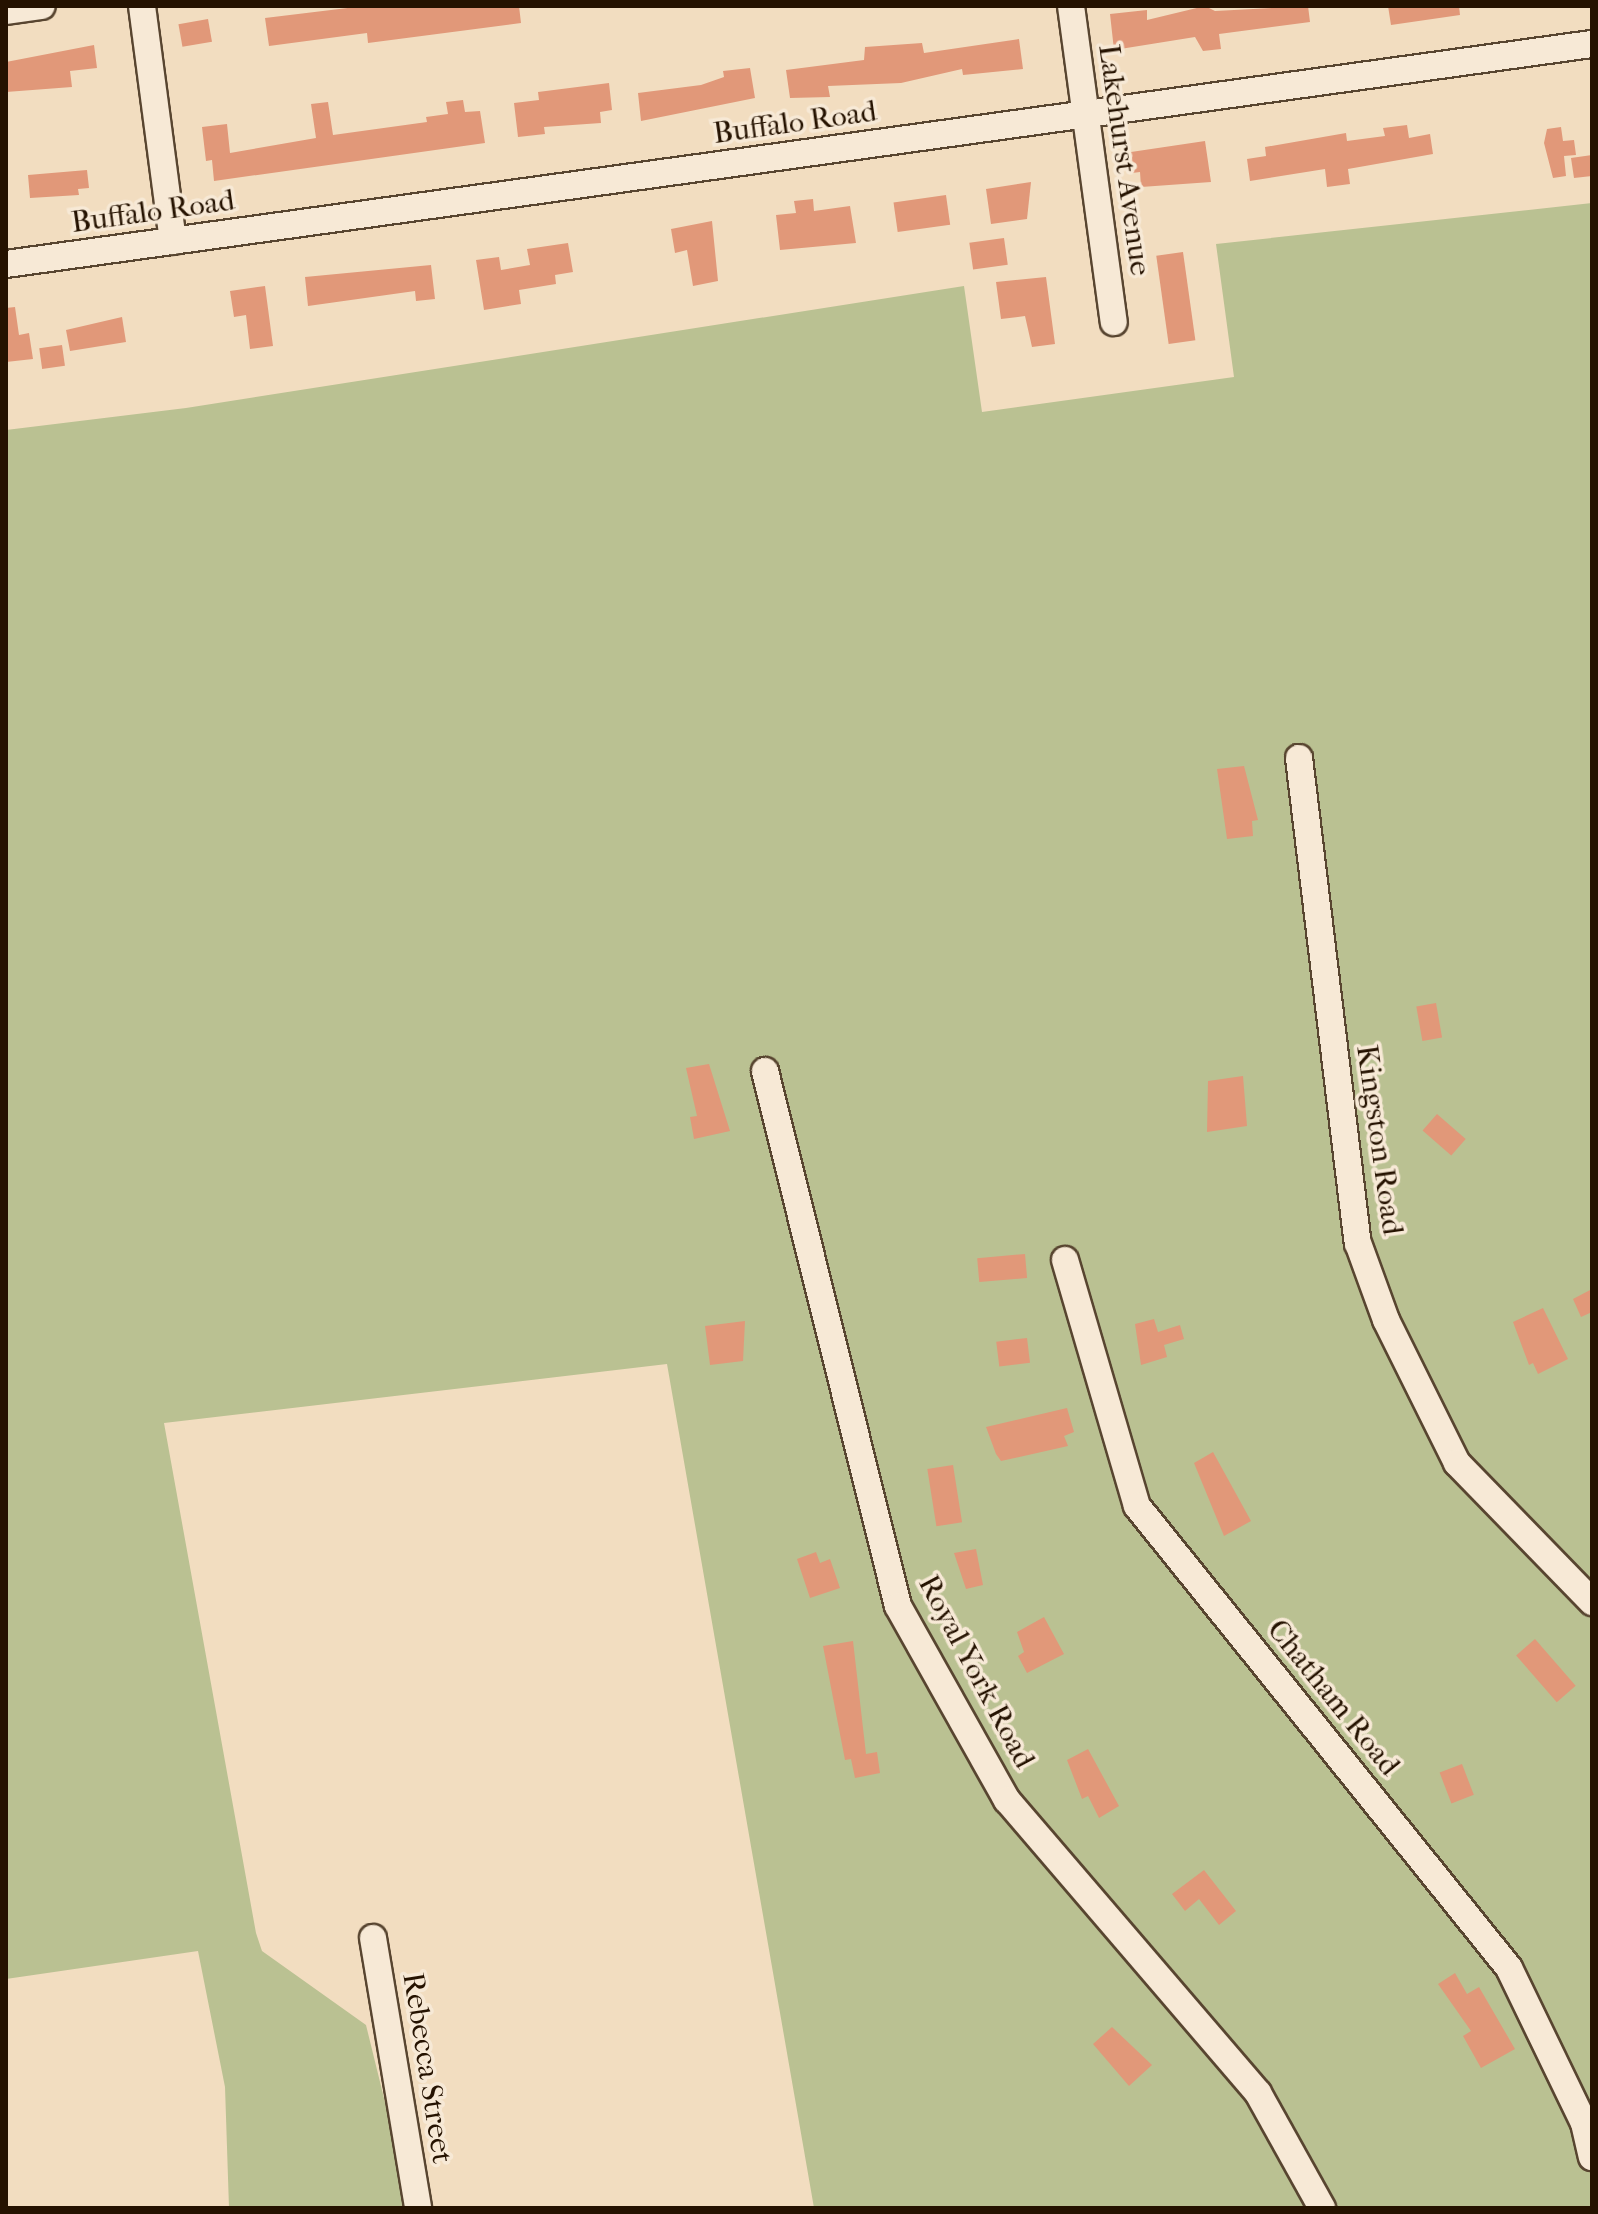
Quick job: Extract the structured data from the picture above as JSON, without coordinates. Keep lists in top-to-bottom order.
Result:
{
  "streets": {
    "street": [
      "Buffalo Road",
      "Lakehurst Avenue",
      "Kingston Road",
      "Royal York Road",
      "Chatham Road",
      "Rebecca Street"
    ]
  },
  "crossings": [
    ["Buffalo Road", "Lakehurst Avenue"]
  ]
}
